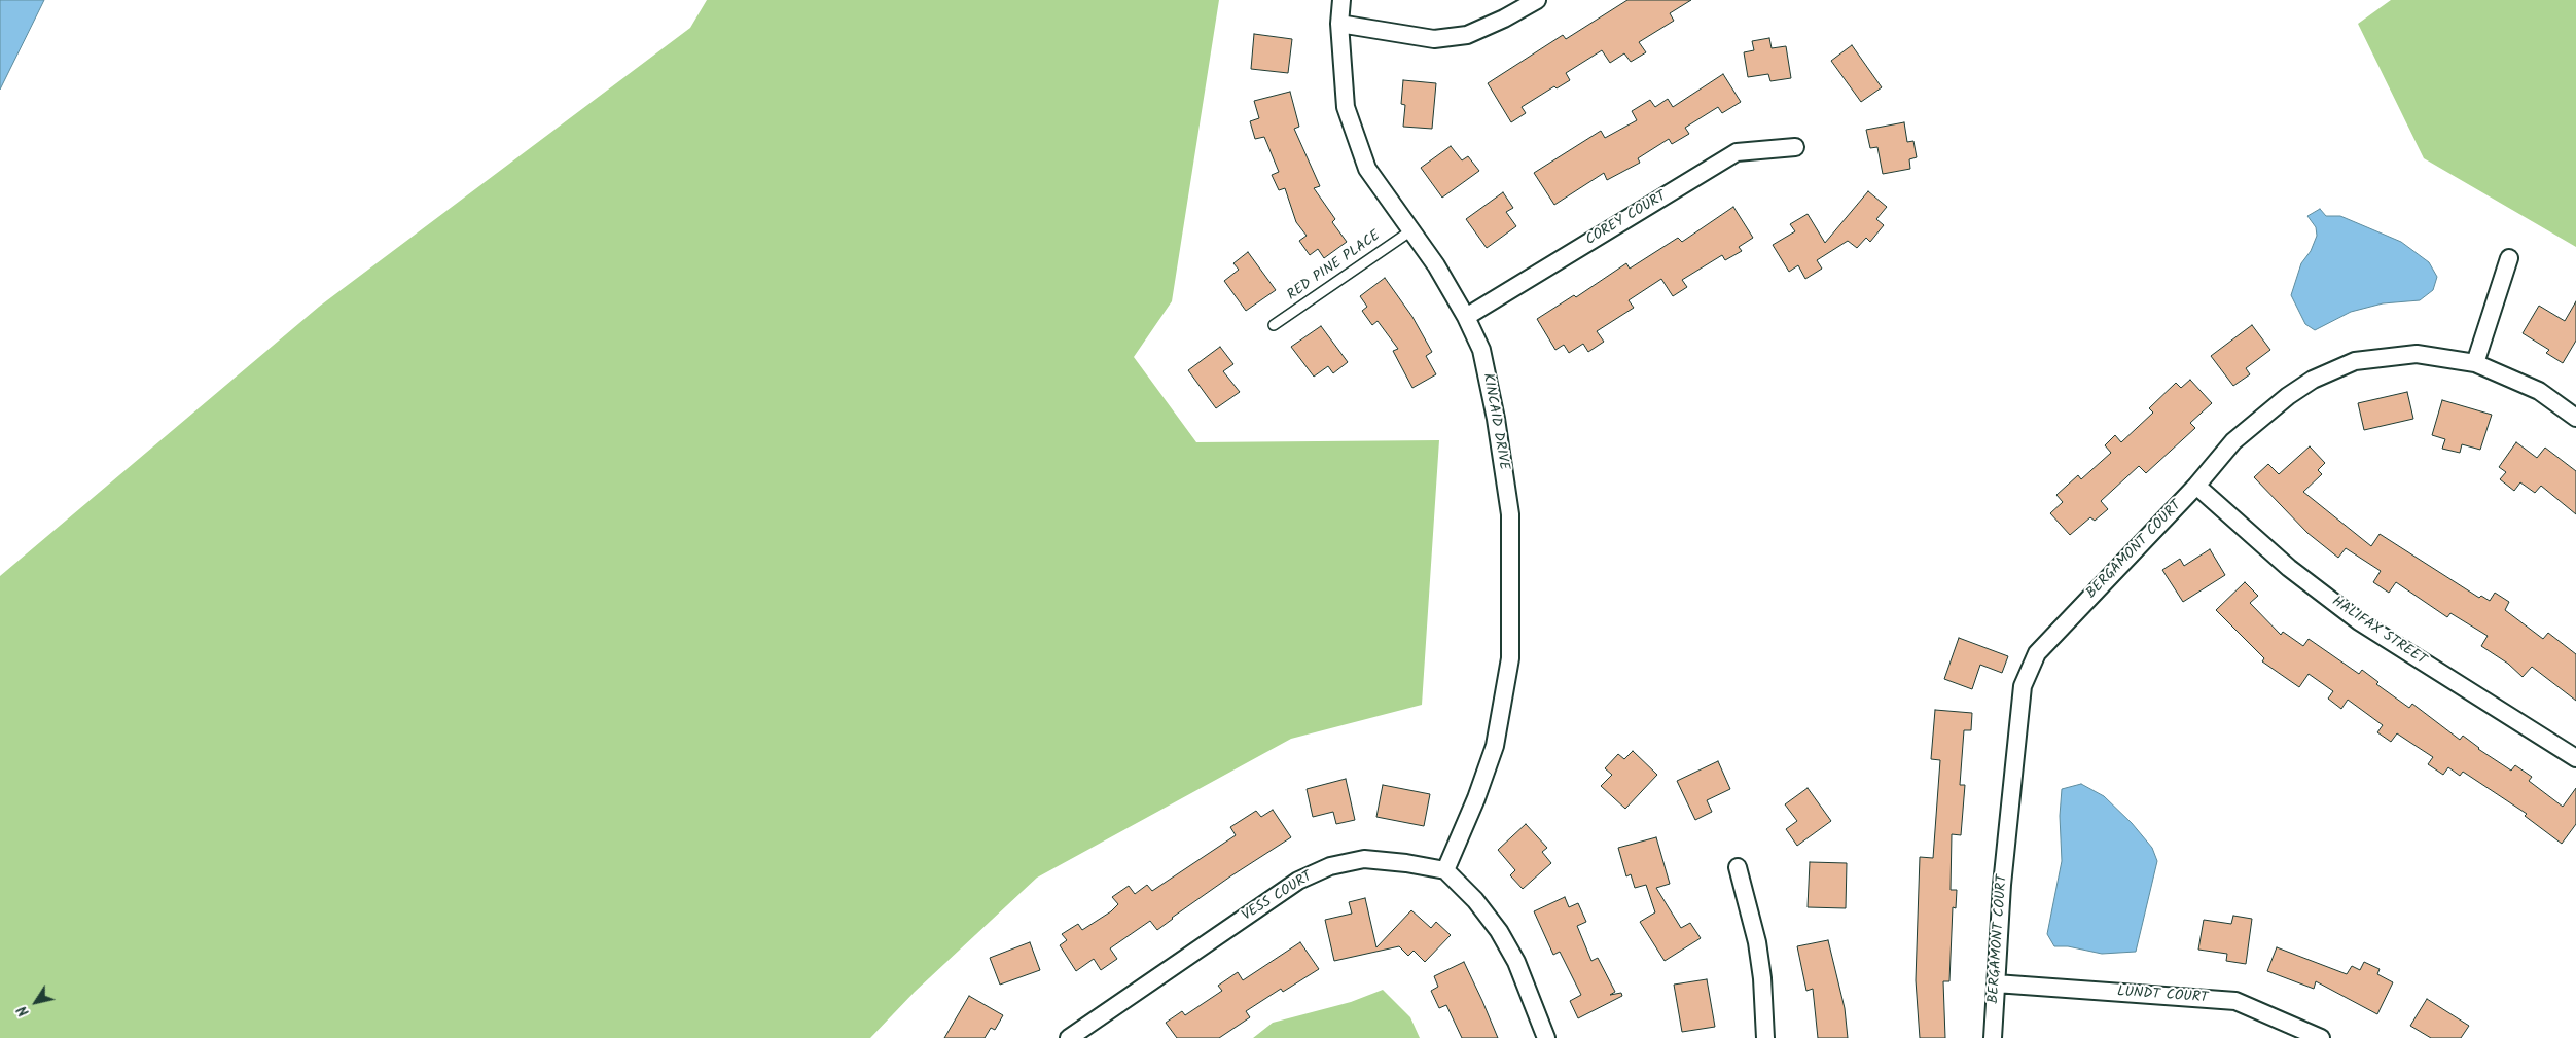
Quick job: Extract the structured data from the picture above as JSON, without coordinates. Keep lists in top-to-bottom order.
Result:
{
  "streets": {
    "street": [
      "COREY COURT",
      "KINCAID DRIVE",
      "BERGAMONT COURT",
      "HALIFAX STREET",
      "VESS COURT",
      "LUNDT COURT"
    ],
    "lane": ["RED PINE PLACE"]
  },
  "crossings": [
    ["COREY COURT", "KINCAID DRIVE"],
    ["RED PINE PLACE", "KINCAID DRIVE"],
    ["KINCAID DRIVE", "VESS COURT"],
    ["BERGAMONT COURT", "HALIFAX STREET"],
    ["BERGAMONT COURT", "LUNDT COURT"]
  ],
  "north": "bottom left"
}
